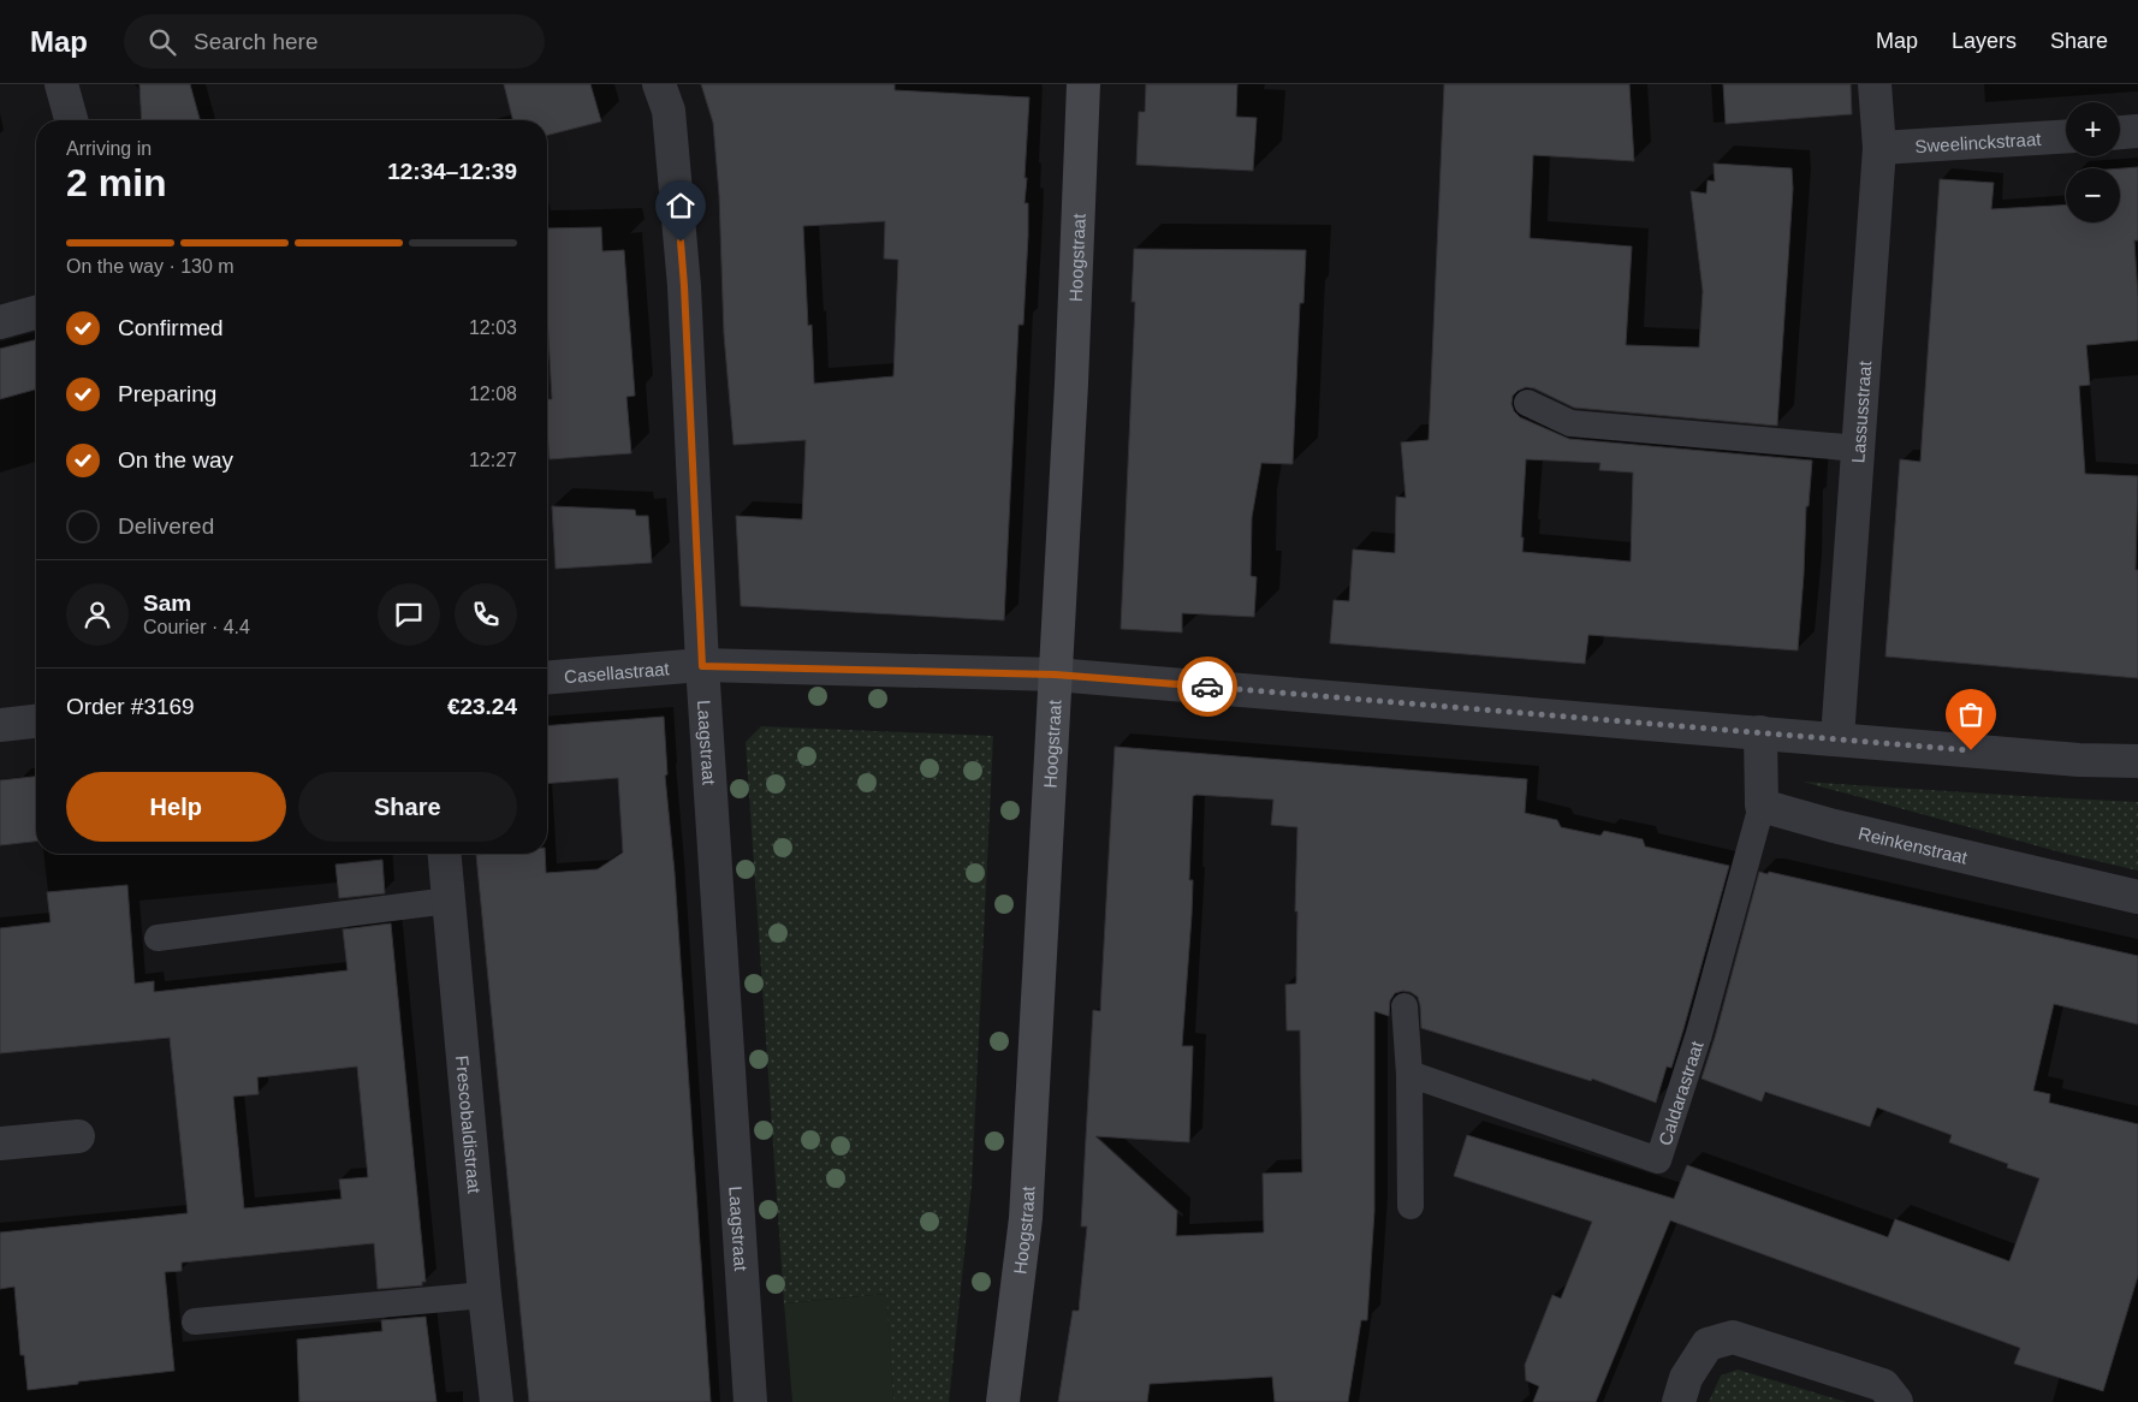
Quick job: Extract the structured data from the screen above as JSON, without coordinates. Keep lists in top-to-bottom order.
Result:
{
  "streets": {
    "street": [
      "Sweelinckstraat",
      "Hoogstraat",
      "Lassusstraat",
      "Casellastraat",
      "Laagstraat",
      "Reinkenstraat",
      "Frescobaldistraat"
    ],
    "lane": ["Caldarastraat"]
  },
  "crossings": [
    ["Sweelinckstraat", "Lassusstraat"],
    ["Hoogstraat", "Casellastraat"],
    ["Casellastraat", "Laagstraat"],
    ["Reinkenstraat", "Caldarastraat"]
  ],
  "page": {
    "header": "Map",
    "search": "Search here",
    "nav": ["Map", "Layers", "Share"],
    "map_buttons": ["+", "−"],
    "heading": ["2 min", "Arriving in", "12:34–12:39"],
    "panel": [
      "Sam",
      "Courier · 4.4",
      "Order #3169",
      "€23.24"
    ],
    "bar": "On the way · 130 m",
    "list": [
      ["Confirmed", "12:03"],
      ["Preparing", "12:08"],
      ["On the way", "12:27"],
      "Delivered"
    ],
    "buttons": ["Help", "Share"]
  }
}
